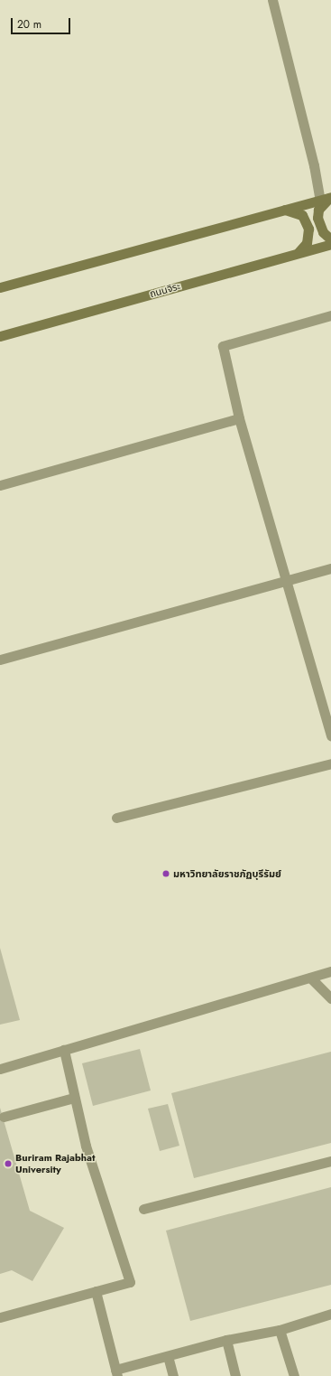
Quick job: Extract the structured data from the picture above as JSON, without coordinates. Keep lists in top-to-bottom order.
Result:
{
  "streets": {
    "main road": ["ถนนจิระ"]
  },
  "places": ["มหาวิทยาลัยราชภัฏบุรีรัมย์", "Buriram Rajabhat University"],
  "scale_bar": "20 m"
}
